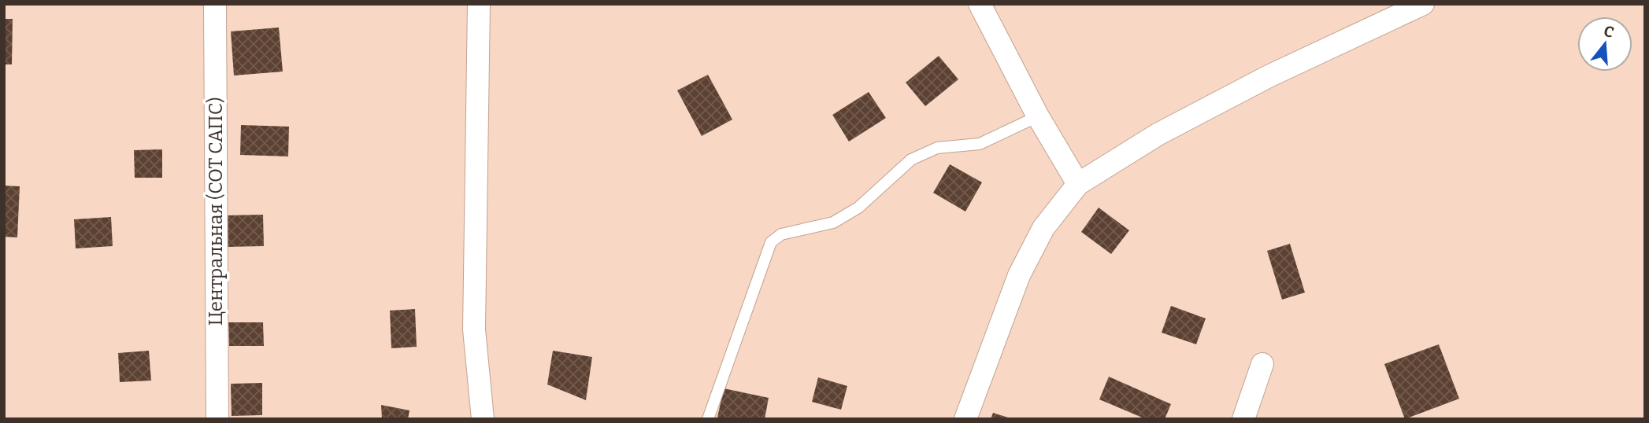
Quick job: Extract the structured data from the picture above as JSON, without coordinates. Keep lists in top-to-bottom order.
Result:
{
  "streets": {
    "street": ["Центральная (СОТ САПС)"]
  },
  "north": "top"
}
